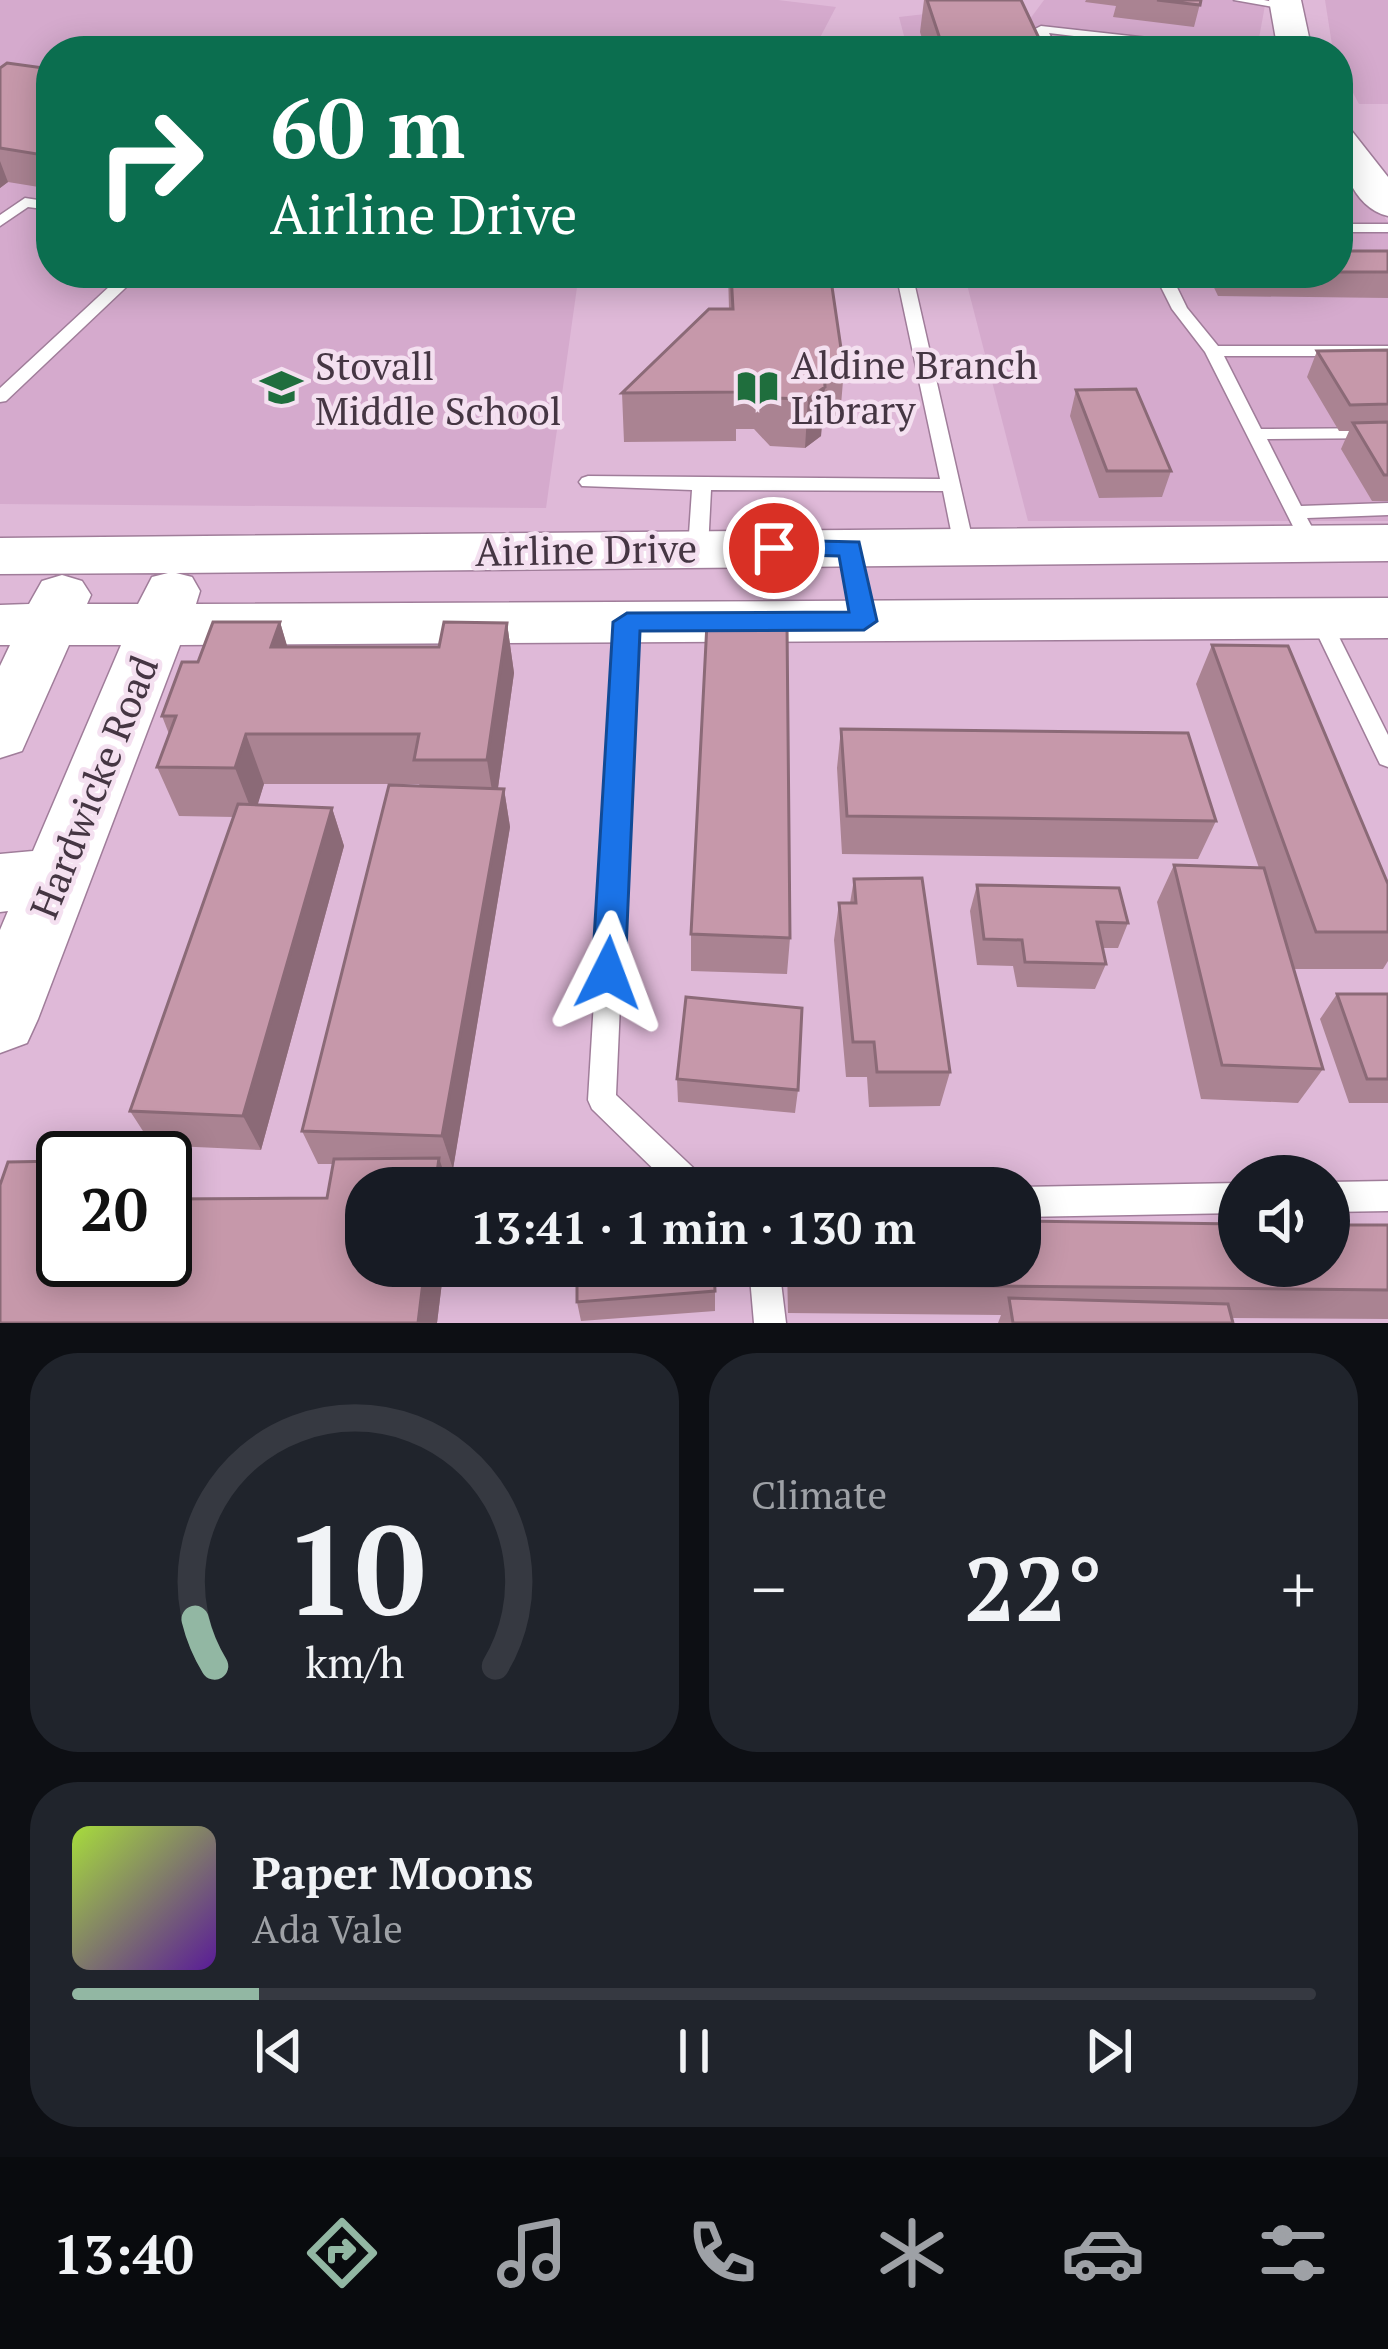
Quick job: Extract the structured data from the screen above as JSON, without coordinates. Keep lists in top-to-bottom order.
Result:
{
  "streets": {
    "main road": ["Airline Drive", "Hardwicke Road"]
  },
  "crossings": [
    ["Airline Drive", "Hardwicke Road"]
  ],
  "places": {
    "library": ["Aldine Branch Library"],
    "school or university": ["Stovall Middle School"]
  },
  "page": {
    "turn": ["60 m", "Airline Drive"],
    "limit": "20",
    "trip": "13:41 · 1 min · 130 m",
    "tile": "Climate",
    "heat": ["−", "22°", "+"],
    "song": ["Paper Moons", "Ada Vale"],
    "tabs": "13:40",
    "gauge": ["10", "km/h"]
  }
}
